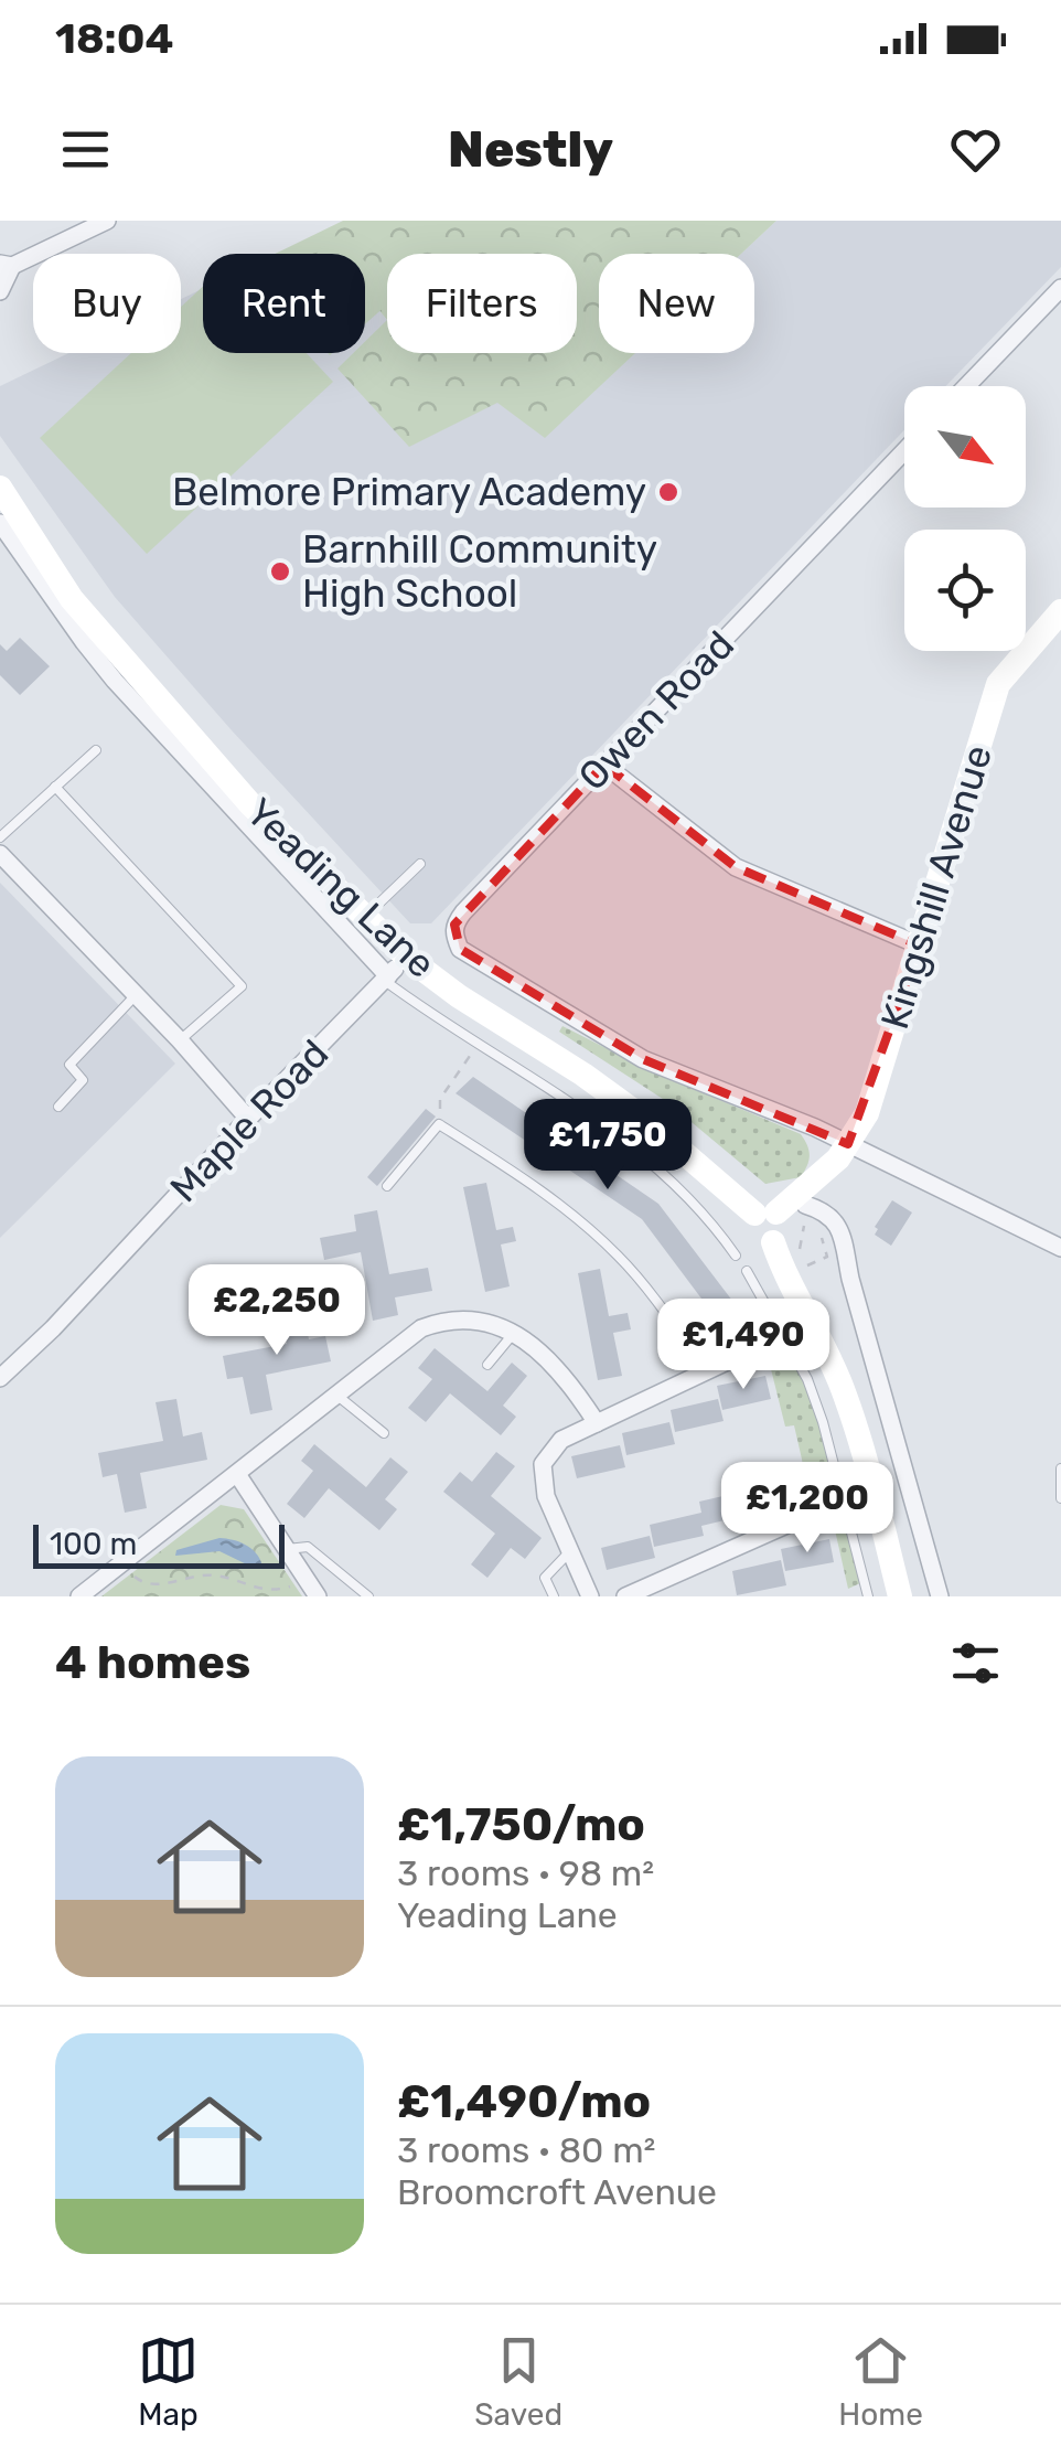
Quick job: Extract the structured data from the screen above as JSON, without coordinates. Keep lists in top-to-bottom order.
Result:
{
  "streets": {
    "street": [
      "Owen Road",
      "Kingshill Avenue",
      "Yeading Lane",
      "Maple Road"
    ]
  },
  "crossings": [
    ["Owen Road", "Kingshill Avenue"],
    ["Kingshill Avenue", "Yeading Lane"],
    ["Yeading Lane", "Maple Road"]
  ],
  "places": ["Belmore Primary Academy", "Barnhill Community High School"],
  "scale_bar": "100 m",
  "north": "bottom right",
  "page": {
    "status": "18:04",
    "header": "Nestly",
    "chip": [
      "Buy",
      "Rent",
      "Filters",
      "New"
    ],
    "price": [
      "£1,750",
      "£2,250",
      "£1,490",
      "£1,200"
    ],
    "scale": "100 m",
    "heading": "4 homes",
    "list": [
      {
        "name": "£1,750/mo",
        "note": "3 rooms · 98 m² · Yeading Lane"
      },
      {
        "name": "£1,490/mo",
        "note": "3 rooms · 80 m² · Broomcroft Avenue"
      }
    ],
    "tabs": ["Map", "Saved", "Home"]
  }
}
